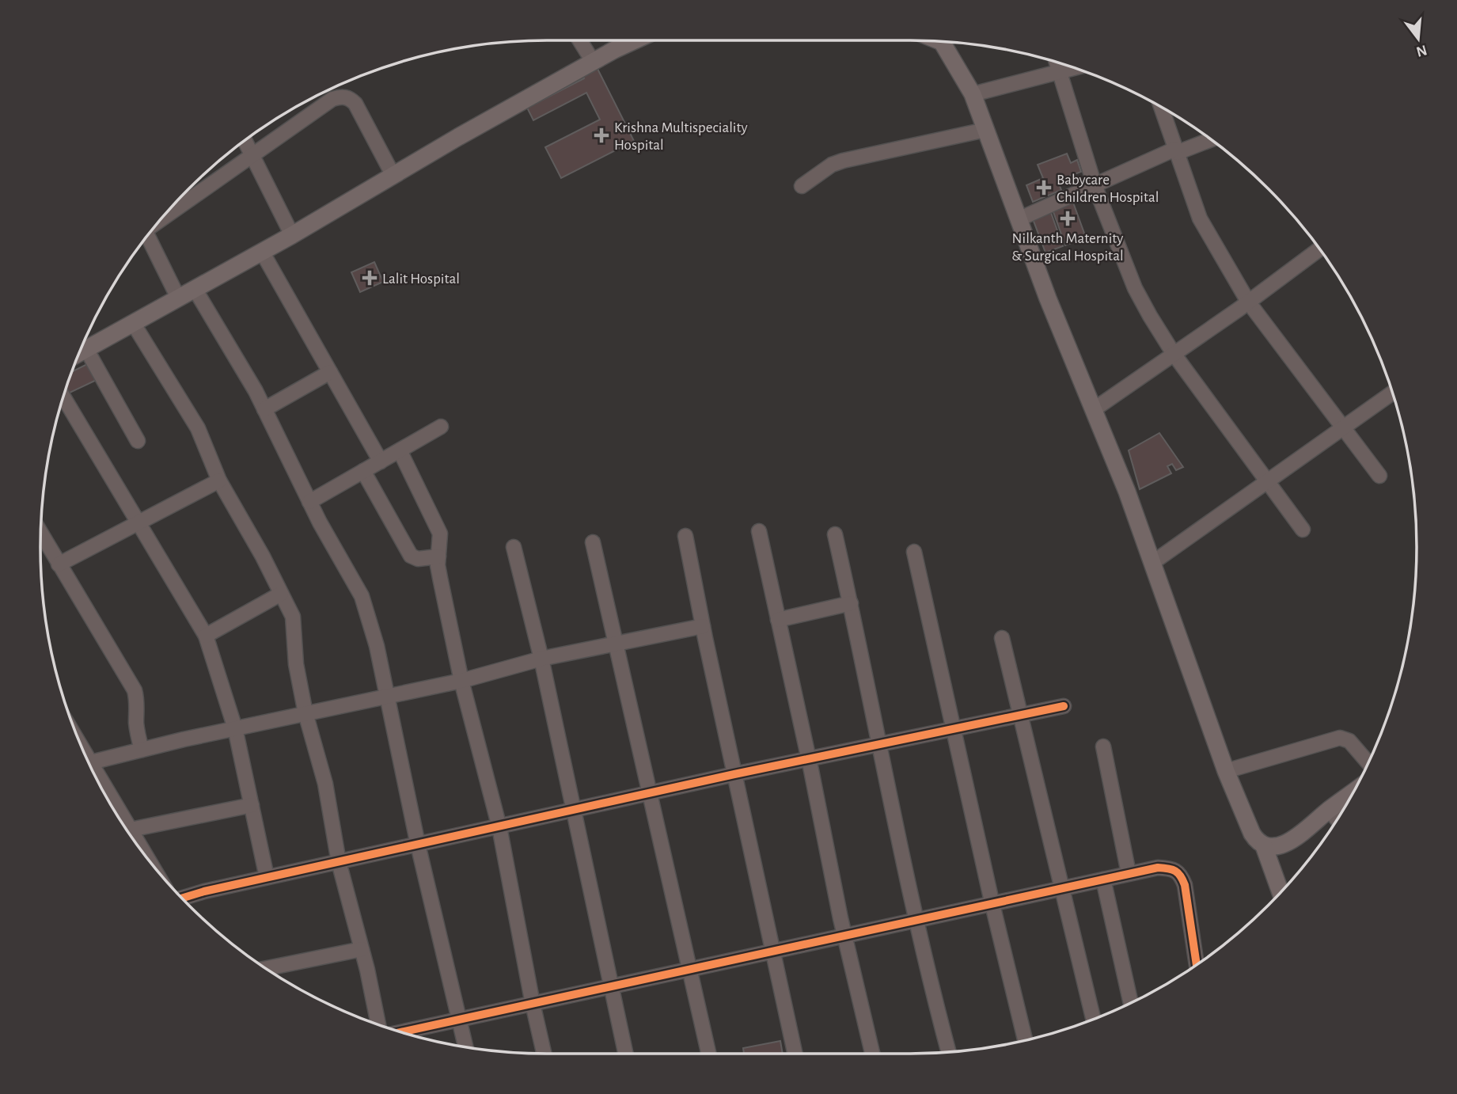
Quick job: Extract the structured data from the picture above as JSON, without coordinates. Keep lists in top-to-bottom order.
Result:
{
  "places": {
    "health": [
      "Krishna Multispeciality Hospital",
      "Babycare Children Hospital",
      "Nilkanth Maternity & Surgical Hospital",
      "Lalit Hospital"
    ]
  },
  "north": "bottom"
}
